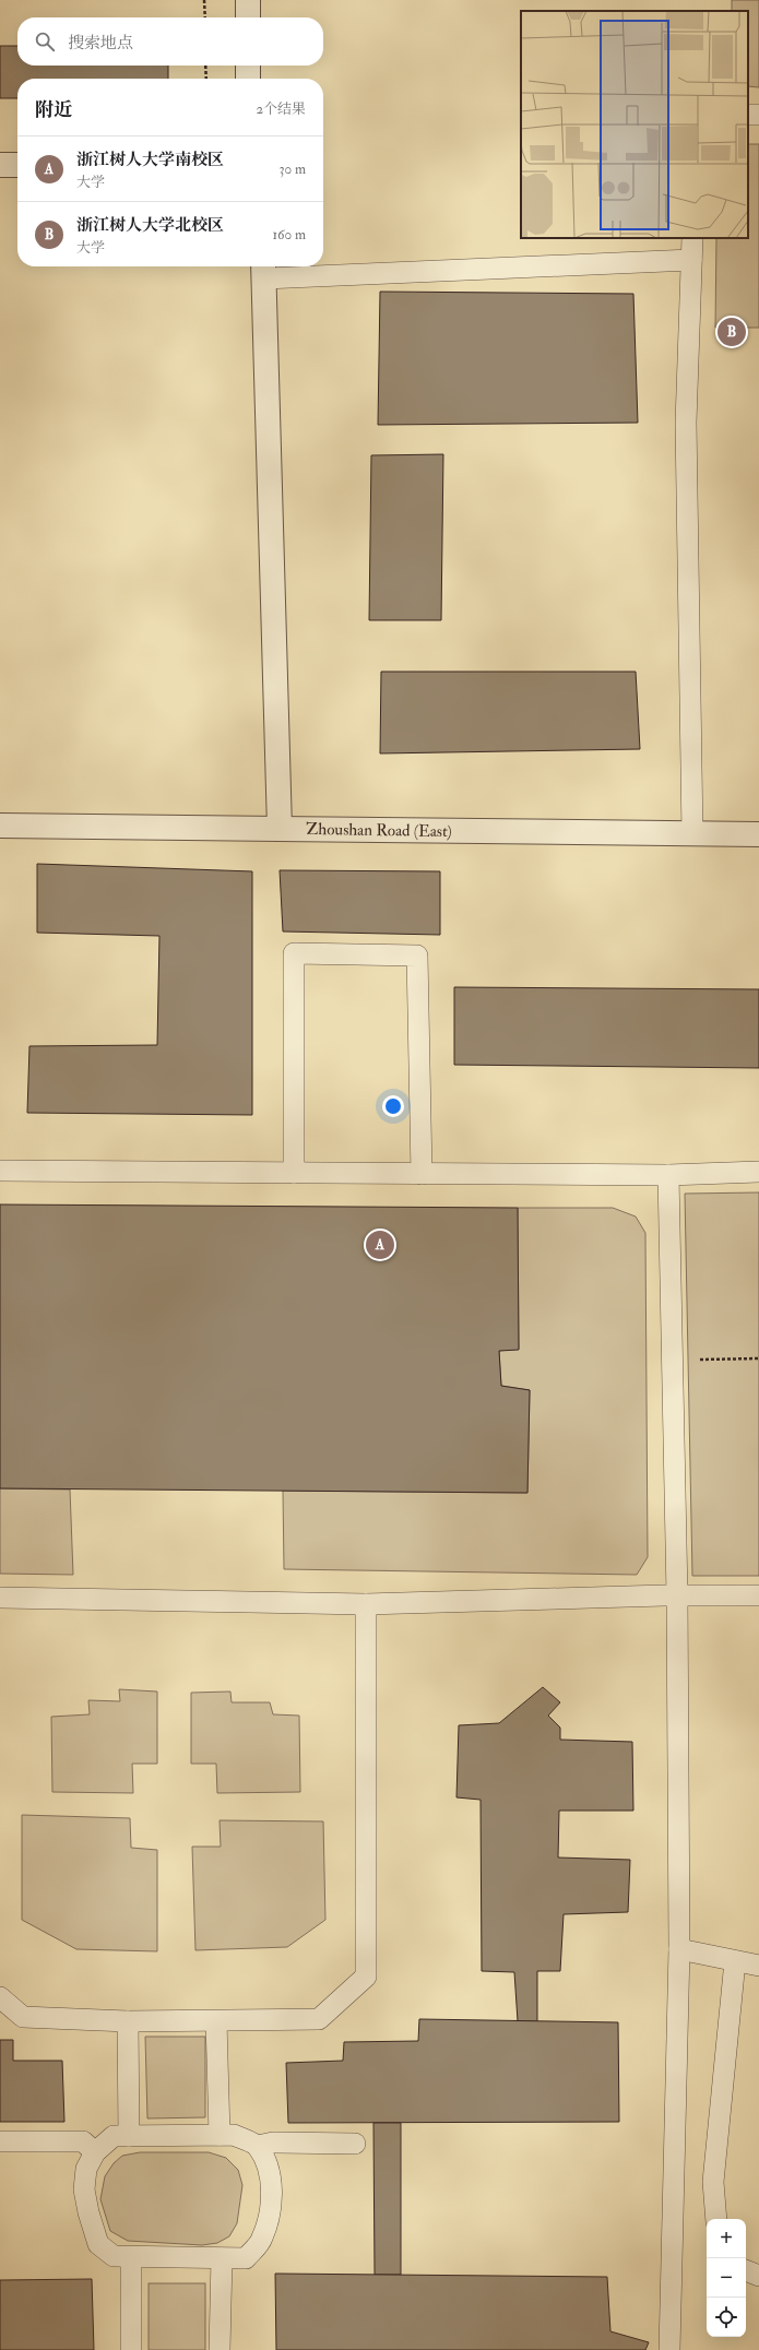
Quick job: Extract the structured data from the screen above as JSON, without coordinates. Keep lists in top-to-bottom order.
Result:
{
  "streets": {
    "street": ["Zhoushan Road (East)"]
  },
  "page": {
    "search": "搜索地点",
    "heading": ["附近", "2个结果"],
    "list": [
      {
        "mark": "A",
        "name": "浙江树人大学南校区",
        "note": "大学",
        "value": "30 m"
      },
      {
        "mark": "B",
        "name": "浙江树人大学北校区",
        "note": "大学",
        "value": "160 m"
      }
    ],
    "pins": ["B", "A"],
    "map_buttons": ["+", "−"]
  }
}
